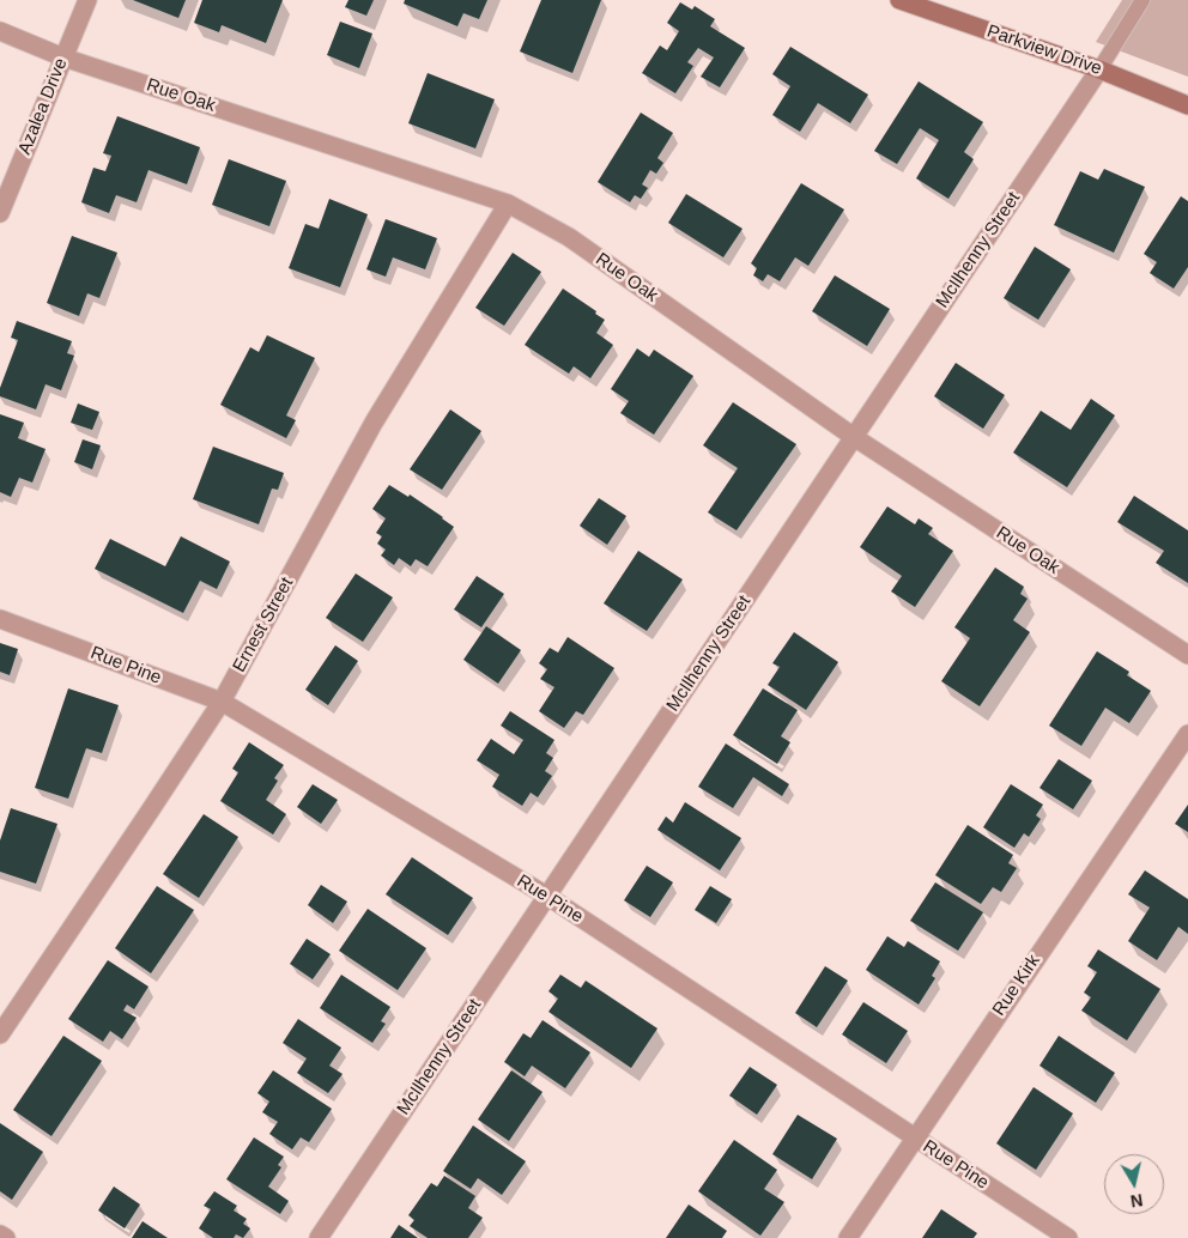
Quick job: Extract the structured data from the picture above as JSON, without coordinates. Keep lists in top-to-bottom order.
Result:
{
  "streets": {
    "main road": ["Parkview Drive"],
    "street": [
      "Rue Oak",
      "Azalea Drive",
      "McIlhenny Street",
      "Ernest Street",
      "Rue Pine",
      "Rue Kirk"
    ]
  },
  "crossings": [
    ["Parkview Drive", "McIlhenny Street"],
    ["Rue Oak", "Azalea Drive"],
    ["Rue Oak", "McIlhenny Street"],
    ["Rue Oak", "Ernest Street"],
    ["McIlhenny Street", "Rue Pine"],
    ["Ernest Street", "Rue Pine"],
    ["Rue Pine", "Rue Kirk"]
  ],
  "north": "bottom"
}
